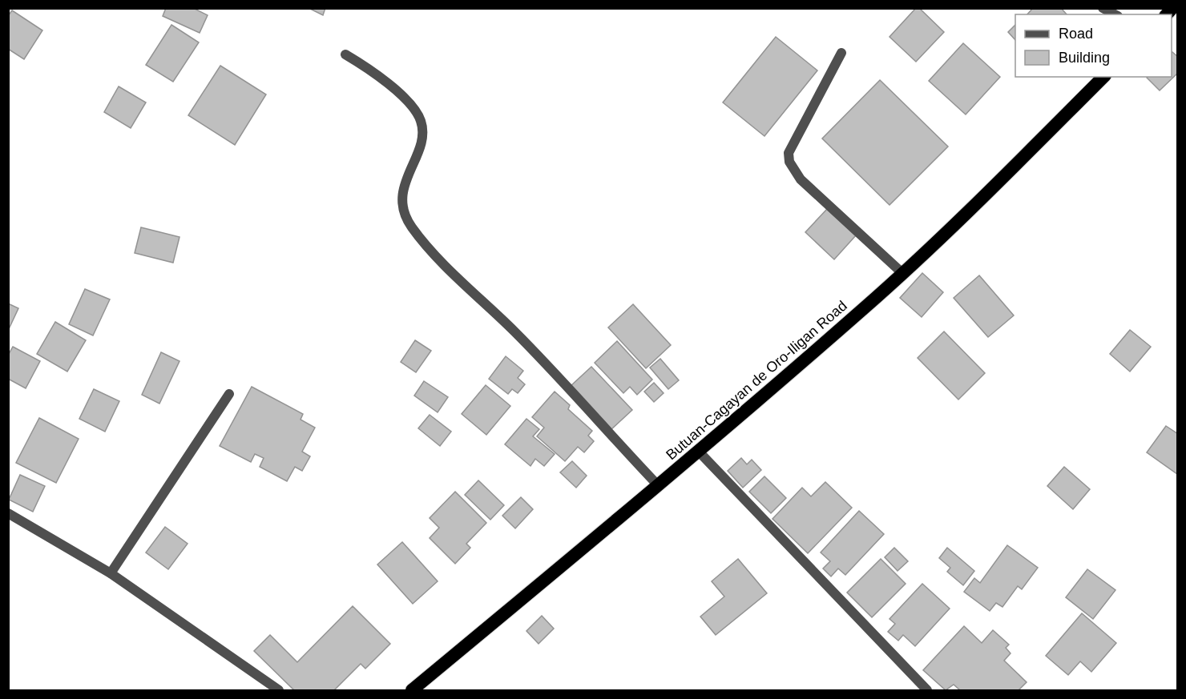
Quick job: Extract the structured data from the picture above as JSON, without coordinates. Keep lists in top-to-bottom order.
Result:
{
  "streets": {
    "highway": ["Butuan-Cagayan de Oro-Iligan Road"]
  },
  "legend": ["Road", "Building"]
}
